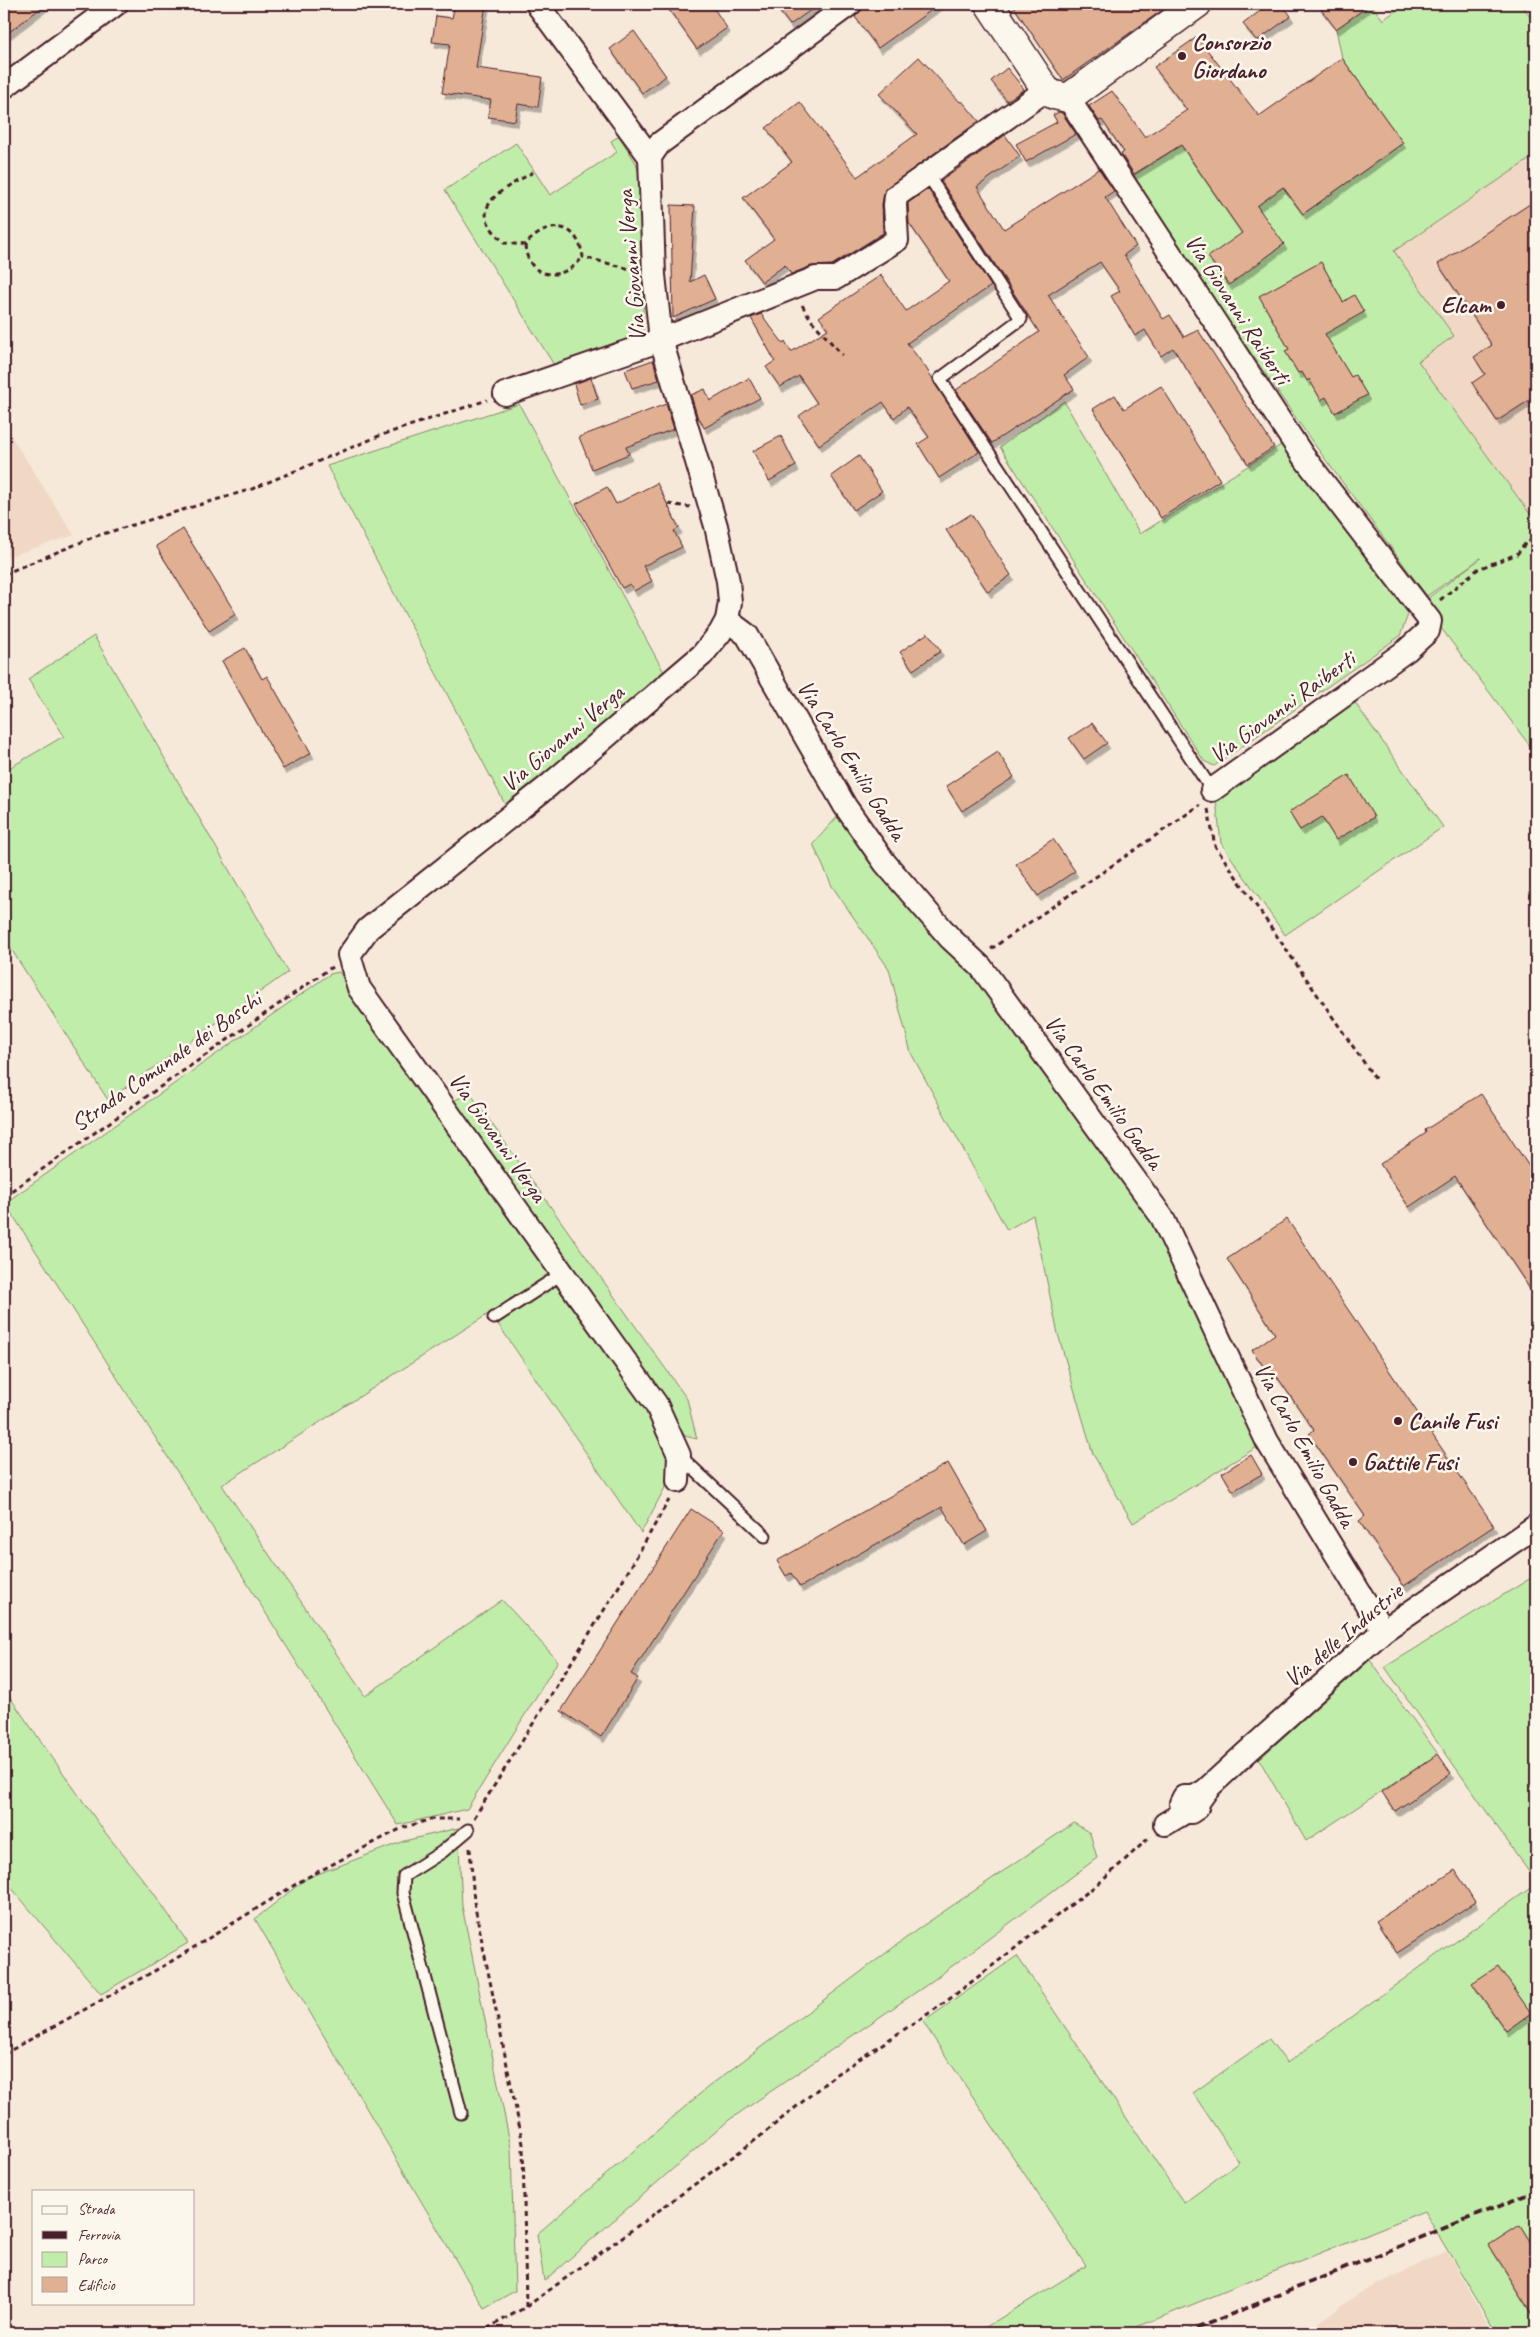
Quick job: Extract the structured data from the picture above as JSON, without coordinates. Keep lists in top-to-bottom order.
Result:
{
  "streets": {
    "street": [
      "Via Giovanni Verga",
      "Via Giovanni Raiberti",
      "Via Carlo Emilio Gadda",
      "Via delle Industrie"
    ],
    "path": ["Strada Comunale dei Boschi"]
  },
  "crossings": [
    ["Via Giovanni Verga", "Via Carlo Emilio Gadda"],
    ["Via Giovanni Verga", "Strada Comunale dei Boschi"],
    ["Via Carlo Emilio Gadda", "Via delle Industrie"]
  ],
  "places": [
    "Consorzio Giordano",
    "Elcam",
    "Canile Fusi",
    "Gattile Fusi"
  ],
  "legend": [
    "Strada",
    "Ferrovia",
    "Parco",
    "Edificio"
  ]
}
